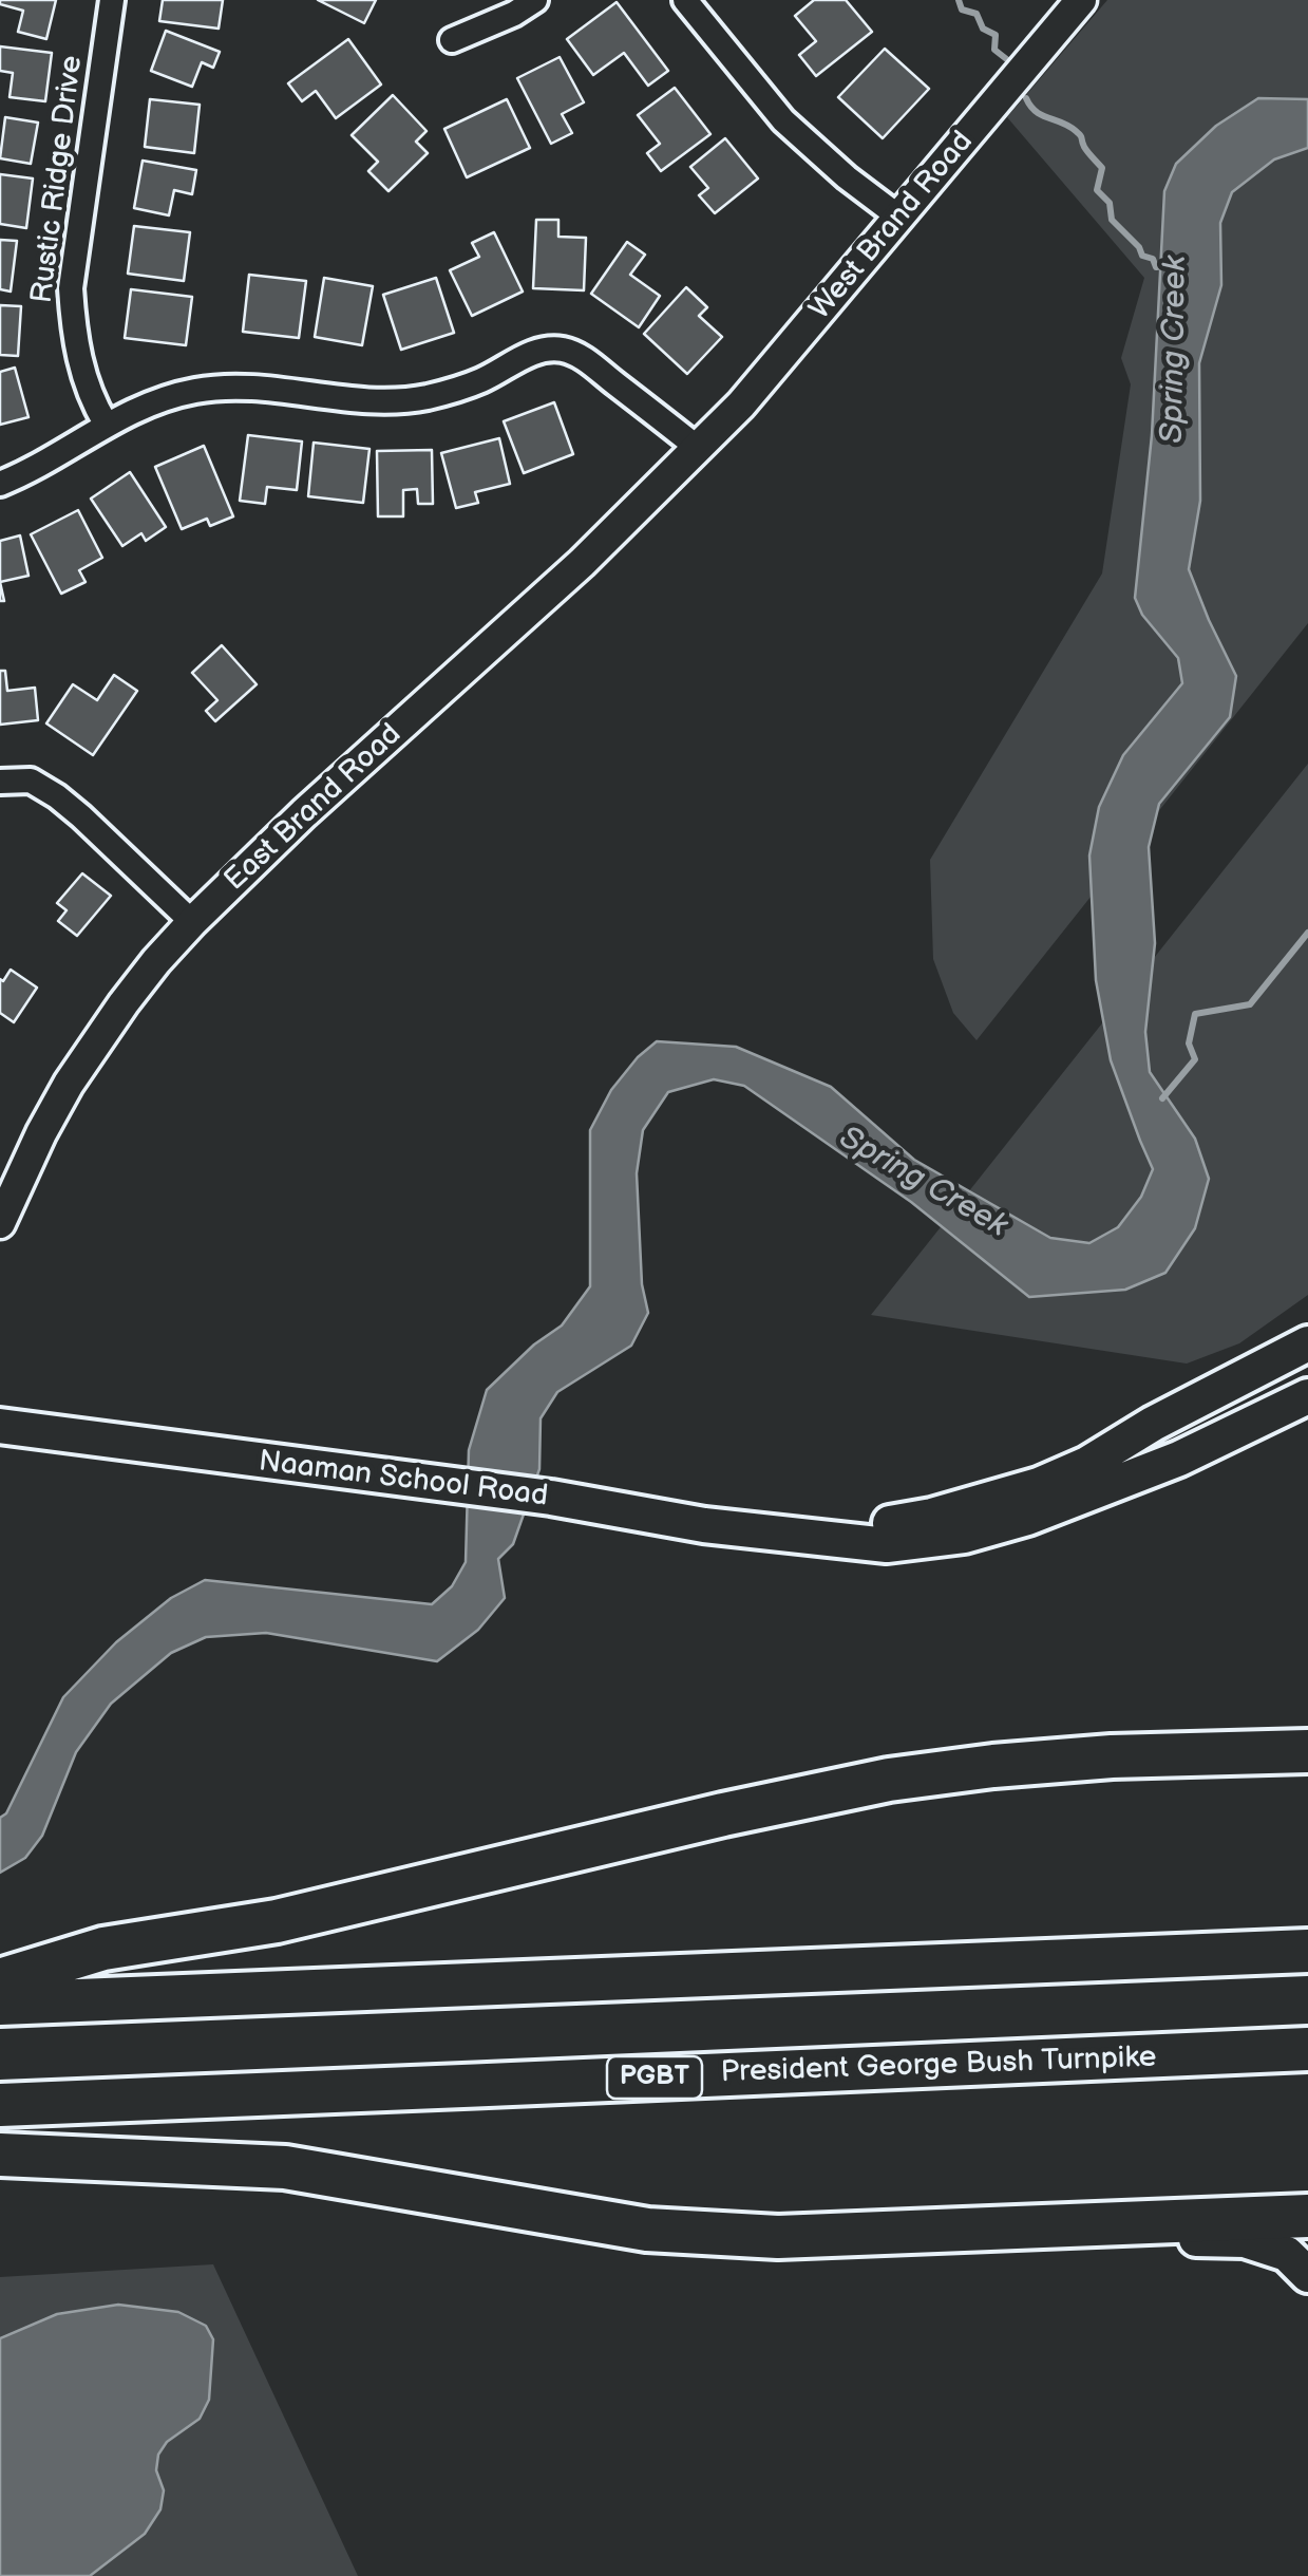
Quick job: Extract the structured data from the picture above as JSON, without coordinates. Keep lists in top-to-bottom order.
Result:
{
  "streets": {
    "highway": ["President George Bush Turnpike", "PGBT"],
    "main road": ["Naaman School Road"],
    "street": ["Rustic Ridge Drive", "West Brand Road", "East Brand Road"]
  },
  "crossings": [
    ["West Brand Road", "East Brand Road"]
  ],
  "water": ["Spring Creek"]
}
